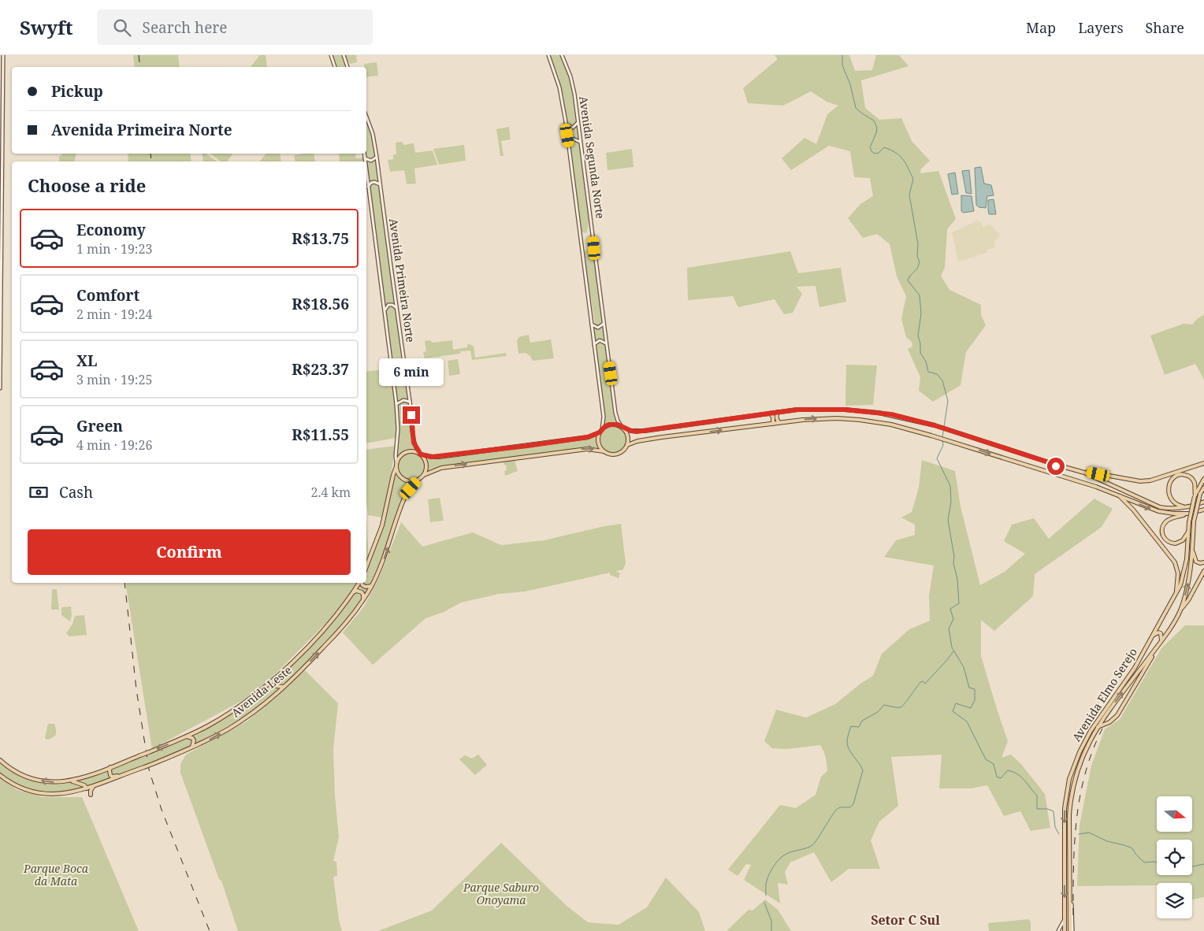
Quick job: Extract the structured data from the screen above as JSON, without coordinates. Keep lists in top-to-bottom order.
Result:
{
  "streets": {
    "main road": [
      "Avenida Segunda Norte",
      "Avenida Primeira Norte",
      "Avenida Leste",
      "Avenida Elmo Serejo"
    ]
  },
  "crossings": [
    ["Avenida Primeira Norte", "Avenida Leste"]
  ],
  "districts": ["Setor C Sul"],
  "parks": ["Parque Boca da Mata", "Parque Saburo Onoyama"],
  "north": "right",
  "page": {
    "header": "Swyft",
    "search": "Search here",
    "nav": ["Map", "Layers", "Share"],
    "banner": ["Pickup", "Avenida Primeira Norte"],
    "heading": "Choose a ride",
    "list": [
      {
        "name": "Economy",
        "note": "1 min · 19:23",
        "value": "R$13.75"
      },
      {
        "name": "Comfort",
        "note": "2 min · 19:24",
        "value": "R$18.56"
      },
      {
        "name": "XL",
        "note": "3 min · 19:25",
        "value": "R$23.37"
      },
      {
        "name": "Green",
        "note": "4 min · 19:26",
        "value": "R$11.55"
      }
    ],
    "bubble": "6 min",
    "pay": ["Cash", "2.4 km"],
    "buttons": "Confirm"
  }
}
